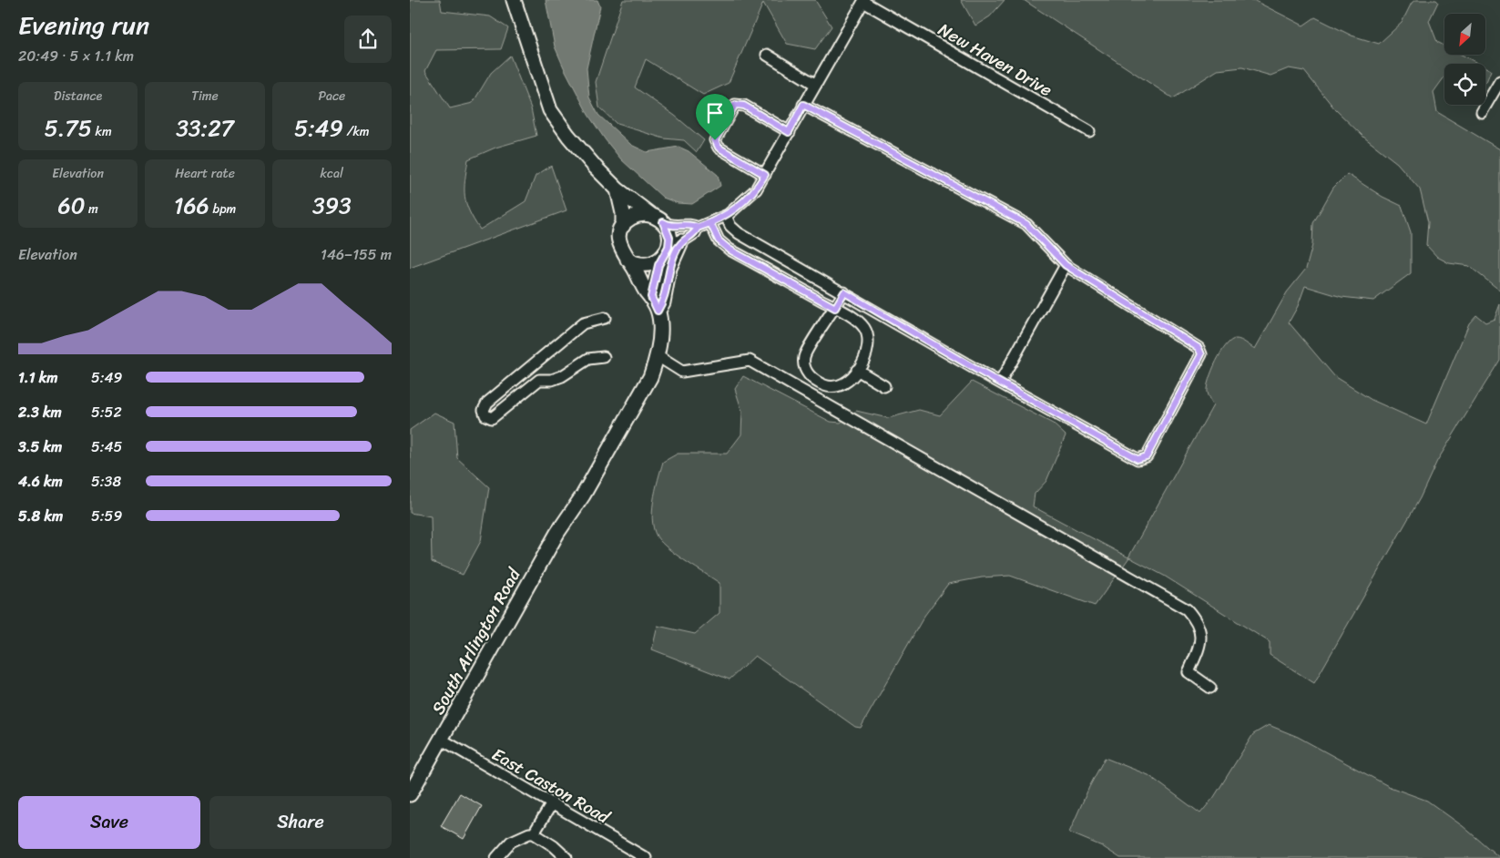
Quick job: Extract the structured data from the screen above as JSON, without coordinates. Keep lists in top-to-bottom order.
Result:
{
  "streets": {
    "main road": ["South Arlington Road"],
    "street": ["New Haven Drive", "East Caston Road"]
  },
  "crossings": [
    ["South Arlington Road", "East Caston Road"]
  ],
  "north": "bottom left",
  "page": {
    "heading": ["Evening run", "20:49 · 5 × 1.1 km"],
    "stats": [
      ["Distance", "5.75 km"],
      ["Time", "33:27"],
      ["Pace", "5:49 /km"],
      ["Elevation", "60 m"],
      ["Heart rate", "166 bpm"],
      ["kcal", "393"]
    ],
    "chart": ["Elevation", "146–155 m"],
    "list": [
      {
        "name": "1.1 km",
        "note": "5:49"
      },
      {
        "name": "2.3 km",
        "note": "5:52"
      },
      {
        "name": "3.5 km",
        "note": "5:45"
      },
      {
        "name": "4.6 km",
        "note": "5:38"
      },
      {
        "name": "5.8 km",
        "note": "5:59"
      }
    ],
    "buttons": ["Save", "Share"]
  }
}
